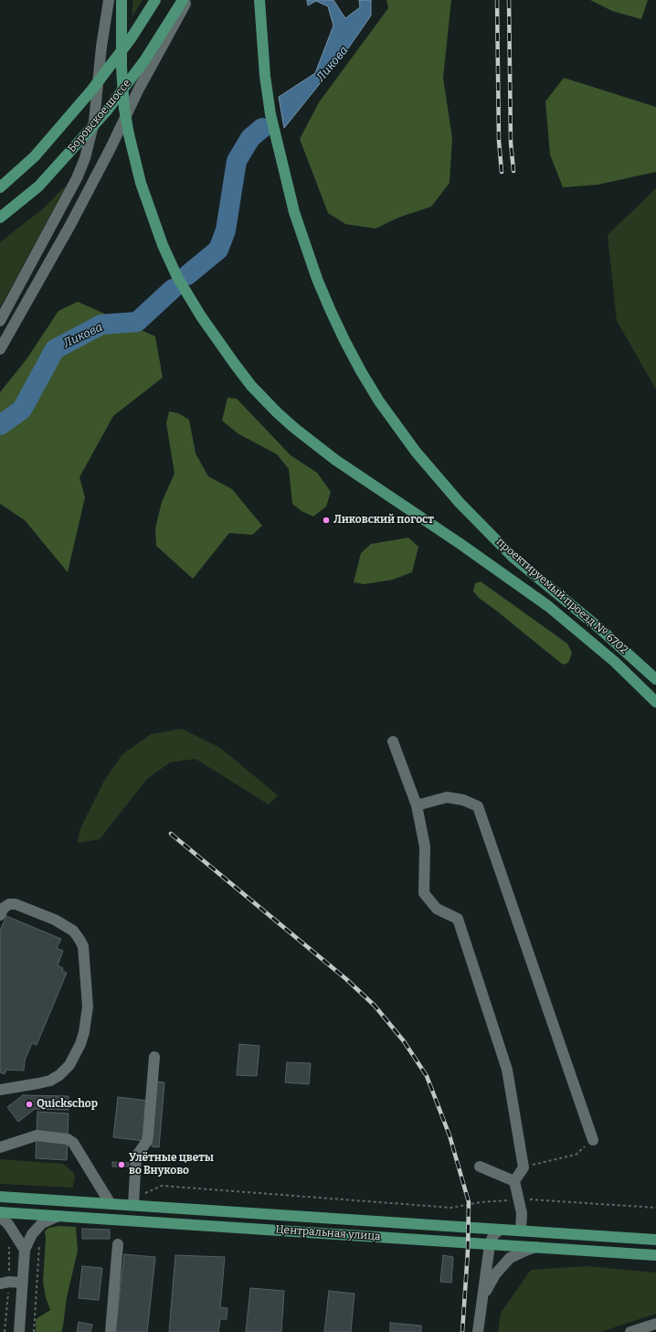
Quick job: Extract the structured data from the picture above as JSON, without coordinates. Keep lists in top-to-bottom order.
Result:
{
  "streets": {
    "main road": ["Боровское шоссе", "проектируемый проезд № 6702", "Центральная улица"]
  },
  "water": ["Ликова"],
  "places": ["Ликовский погост", "Quickschop", "Улётные цветы во Внуково"]
}
